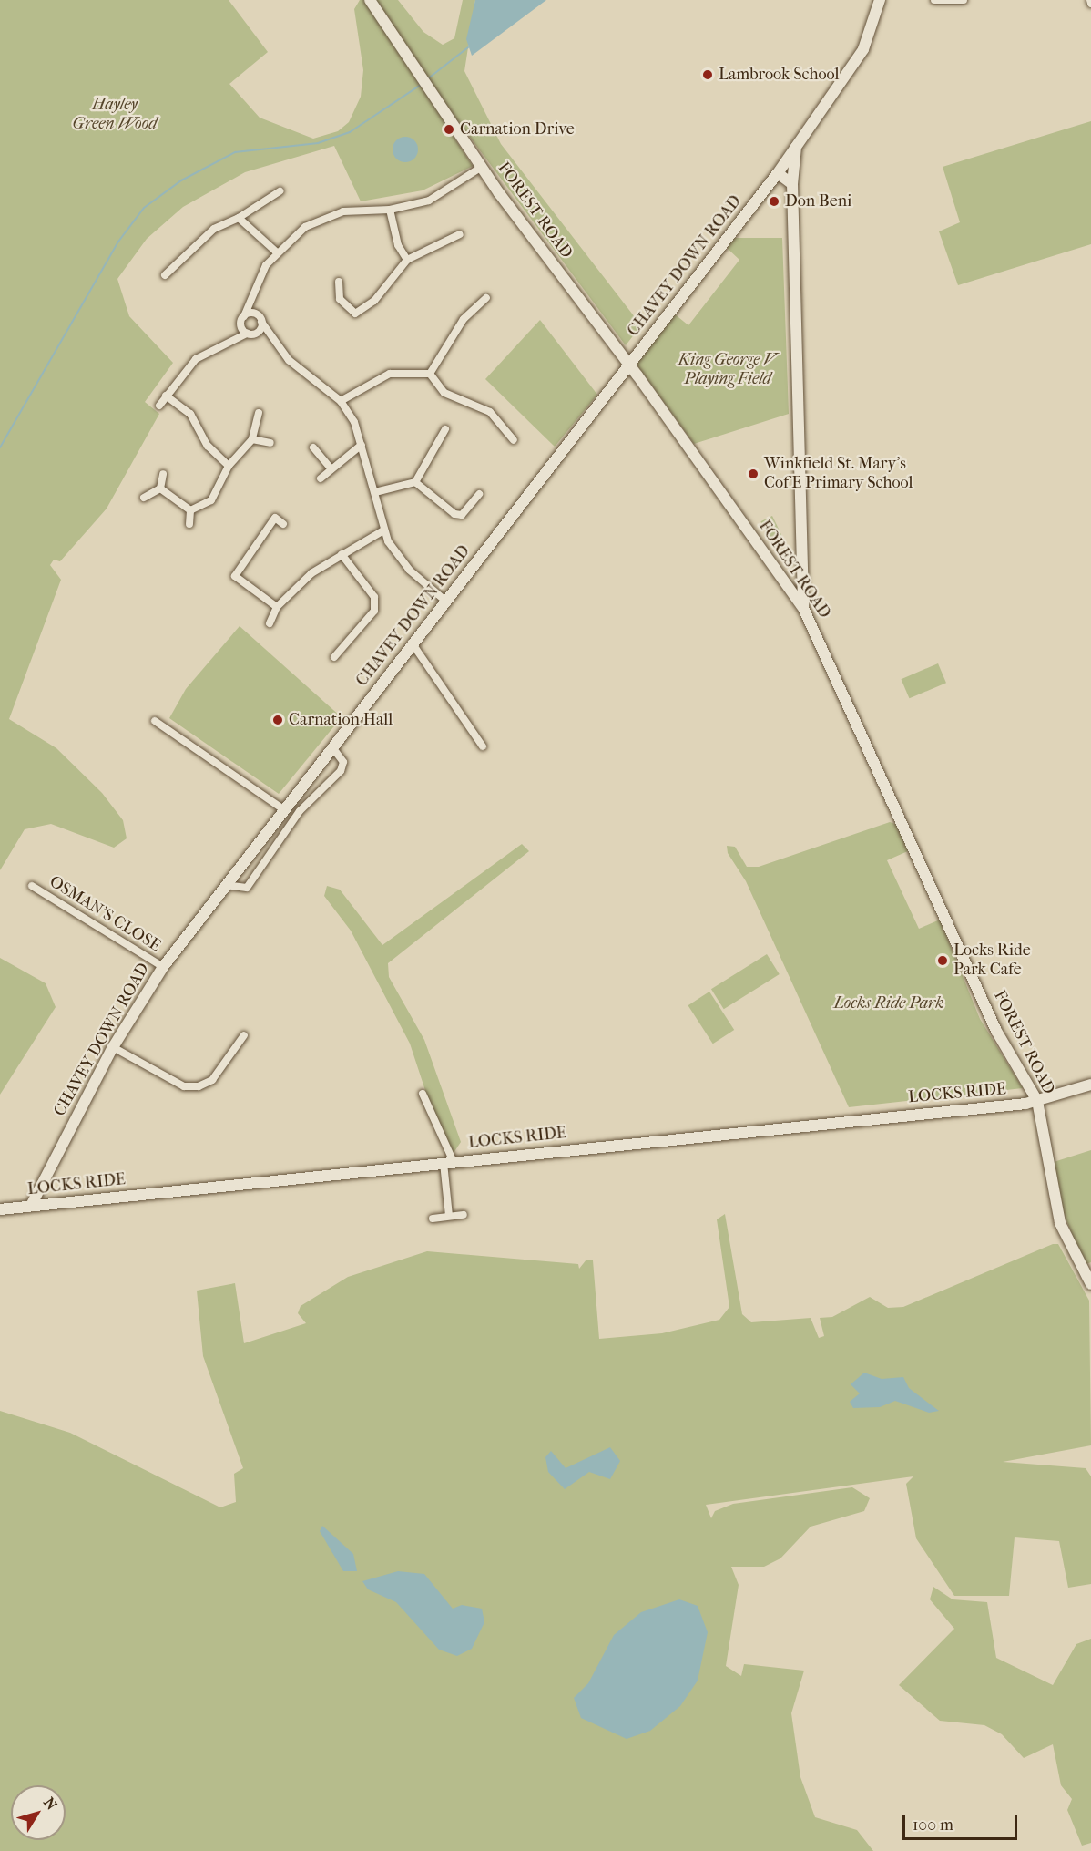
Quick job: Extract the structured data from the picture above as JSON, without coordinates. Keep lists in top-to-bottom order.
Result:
{
  "streets": {
    "main road": ["FOREST ROAD", "CHAVEY DOWN ROAD", "LOCKS RIDE"],
    "street": ["OSMAN'S CLOSE"]
  },
  "crossings": [
    ["FOREST ROAD", "CHAVEY DOWN ROAD"],
    ["FOREST ROAD", "LOCKS RIDE"],
    ["CHAVEY DOWN ROAD", "OSMAN'S CLOSE"],
    ["CHAVEY DOWN ROAD", "LOCKS RIDE"]
  ],
  "parks": ["Hayley Green Wood", "King George V Playing Field", "Locks Ride Park"],
  "places": [
    "Lambrook School",
    "Carnation Drive",
    "Don Beni",
    "Winkfield St. Mary's CofE Primary School",
    "Carnation Hall",
    "Locks Ride Park Cafe"
  ],
  "scale_bar": "100 m",
  "north": "top right"
}
